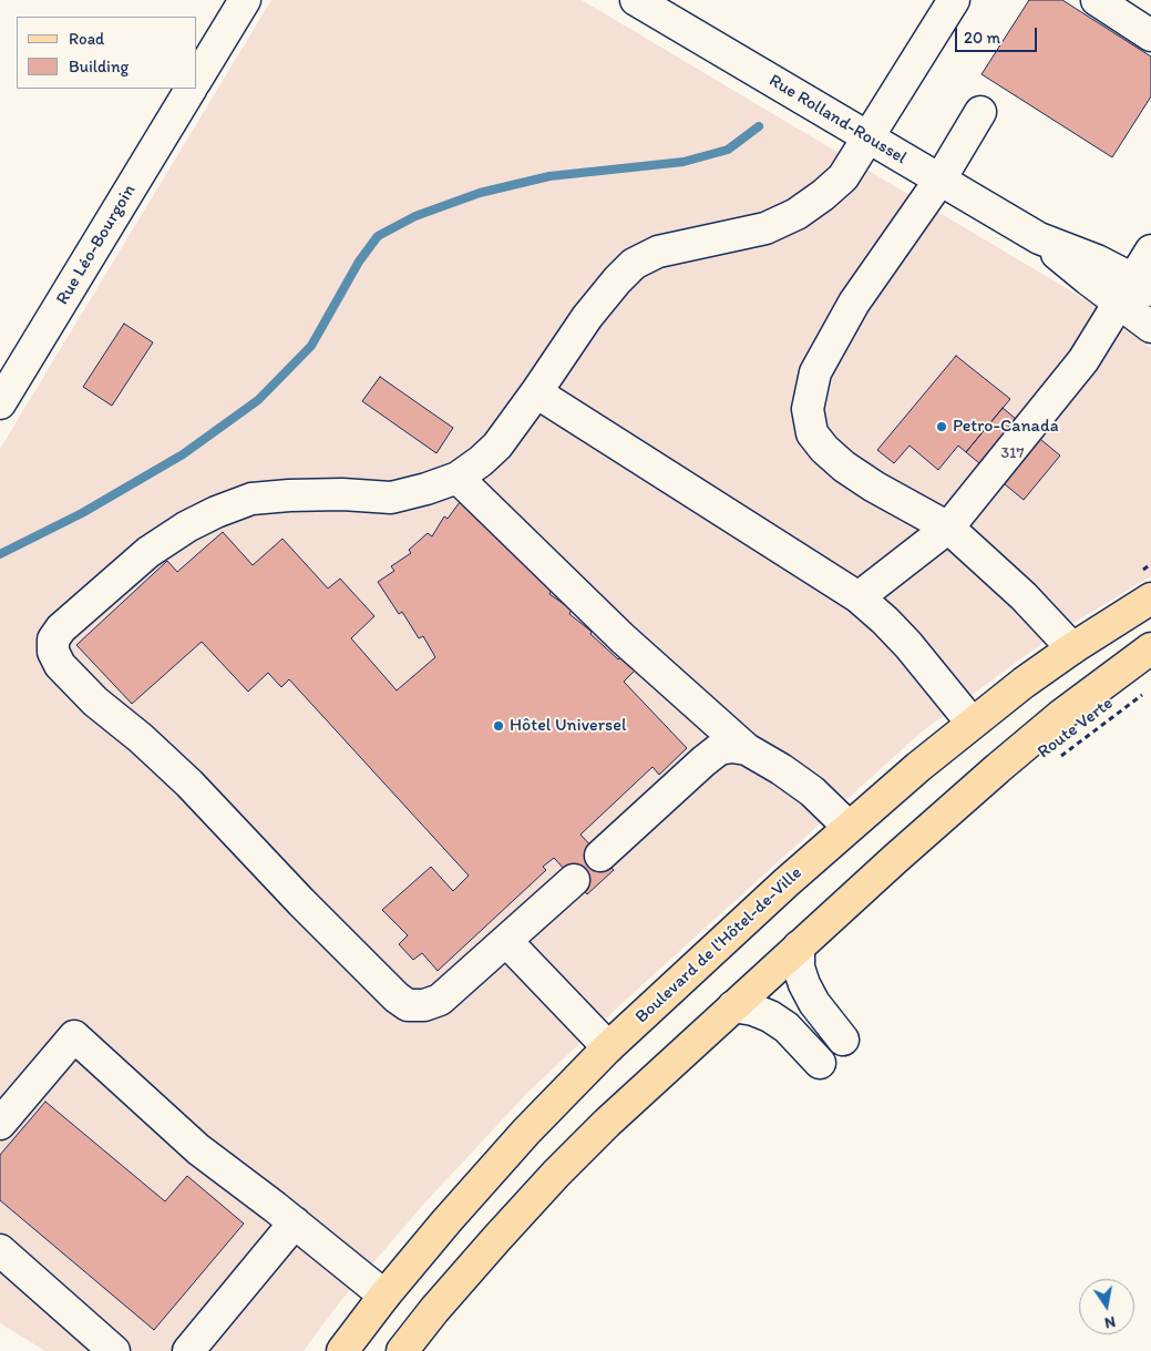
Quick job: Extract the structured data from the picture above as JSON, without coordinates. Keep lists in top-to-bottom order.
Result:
{
  "streets": {
    "main road": ["Boulevard de l'Hôtel-de-Ville"],
    "street": ["Rue Rolland-Roussel", "Rue Léo-Bourgoin"],
    "path": ["Route Verte"]
  },
  "places": ["Petro-Canada", "Hôtel Universel"],
  "house_numbers": ["317"],
  "legend": ["Road", "Building"],
  "scale_bar": "20 m",
  "north": "bottom"
}
